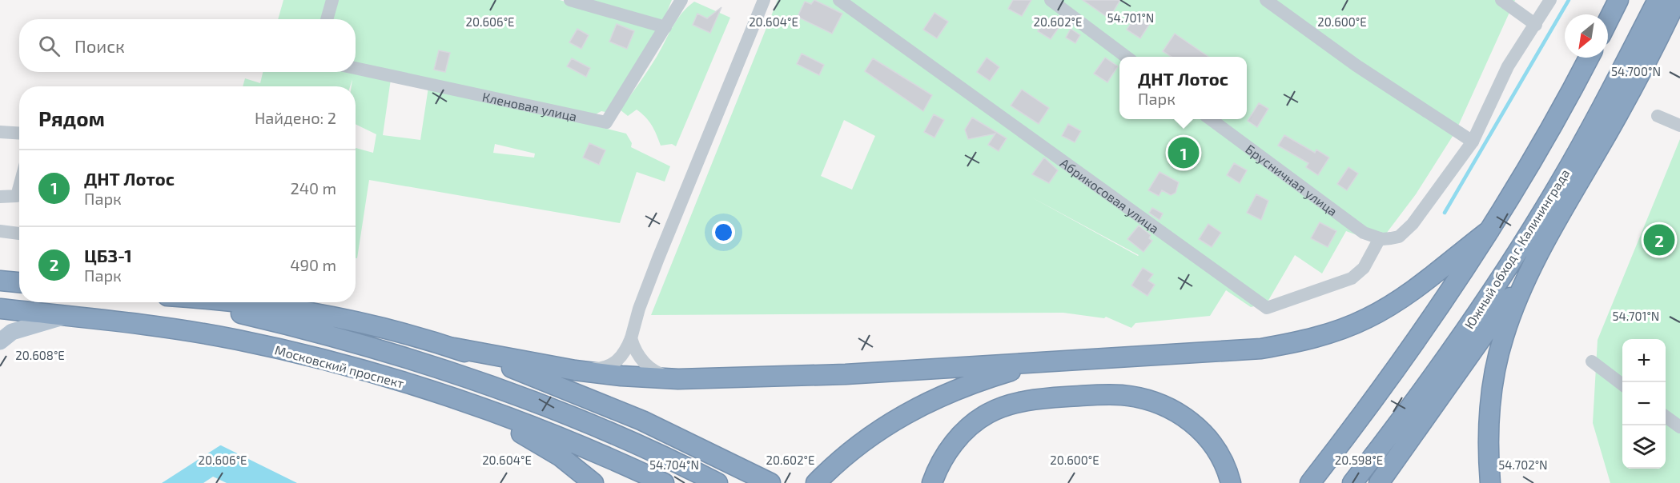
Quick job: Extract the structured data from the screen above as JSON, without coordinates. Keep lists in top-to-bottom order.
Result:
{
  "streets": {
    "highway": ["Южный обход г. Калининграда", "Московский проспект"],
    "street": ["Кленовая улица", "Брусничная улица", "Абрикосовая улица"]
  },
  "crossings": [
    ["Брусничная улица", "Абрикосовая улица"]
  ],
  "north": "bottom left",
  "page": {
    "search": "Поиск",
    "popup": ["ДНТ Лотос", "Парк"],
    "heading": ["Рядом", "Найдено: 2"],
    "pins": ["1", "2"],
    "list": [
      {
        "mark": "1",
        "name": "ДНТ Лотос",
        "note": "Парк",
        "value": "240 m"
      },
      {
        "mark": "2",
        "name": "ЦБЗ-1",
        "note": "Парк",
        "value": "490 m"
      }
    ],
    "map_buttons": ["+", "−"]
  },
  "coordinates": [
    "54.701°N",
    "20.600°E",
    "20.606°E",
    "20.604°E",
    "20.602°E",
    "54.700°N",
    "20.608°E",
    "20.598°E",
    "54.704°N",
    "54.702°N"
  ]
}
